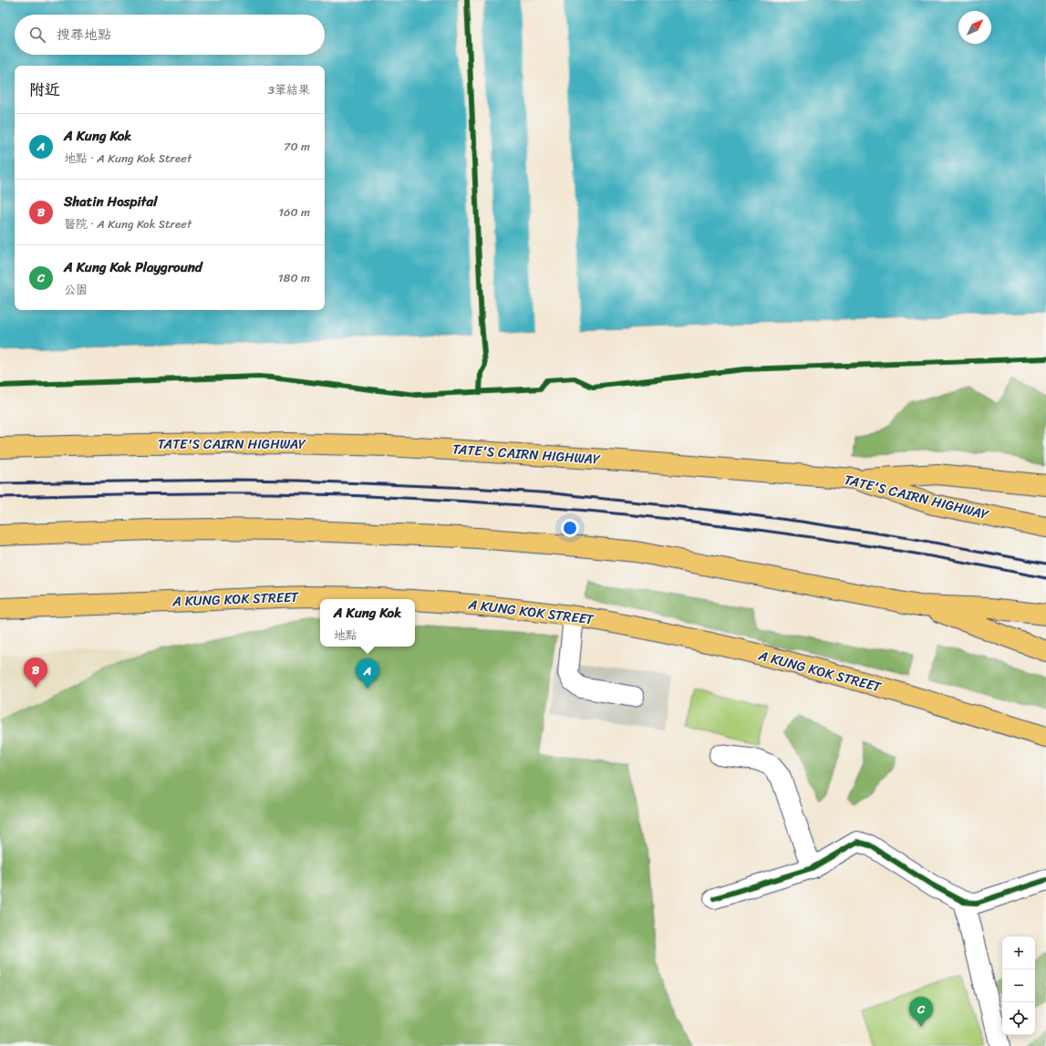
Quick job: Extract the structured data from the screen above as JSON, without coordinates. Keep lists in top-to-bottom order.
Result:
{
  "streets": {
    "main road": ["TATE'S CAIRN HIGHWAY", "A KUNG KOK STREET"]
  },
  "north": "top right",
  "page": {
    "search": "搜尋地點",
    "heading": ["附近", "3筆結果"],
    "list": [
      {
        "mark": "A",
        "name": "A Kung Kok",
        "note": "地點 · A Kung Kok Street",
        "value": "70 m"
      },
      {
        "mark": "B",
        "name": "Shatin Hospital",
        "note": "醫院 · A Kung Kok Street",
        "value": "160 m"
      },
      {
        "mark": "C",
        "name": "A Kung Kok Playground",
        "note": "公園",
        "value": "180 m"
      }
    ],
    "popup": ["A Kung Kok", "地點"],
    "pins": ["B", "A", "C"],
    "map_buttons": ["+", "−"]
  }
}
